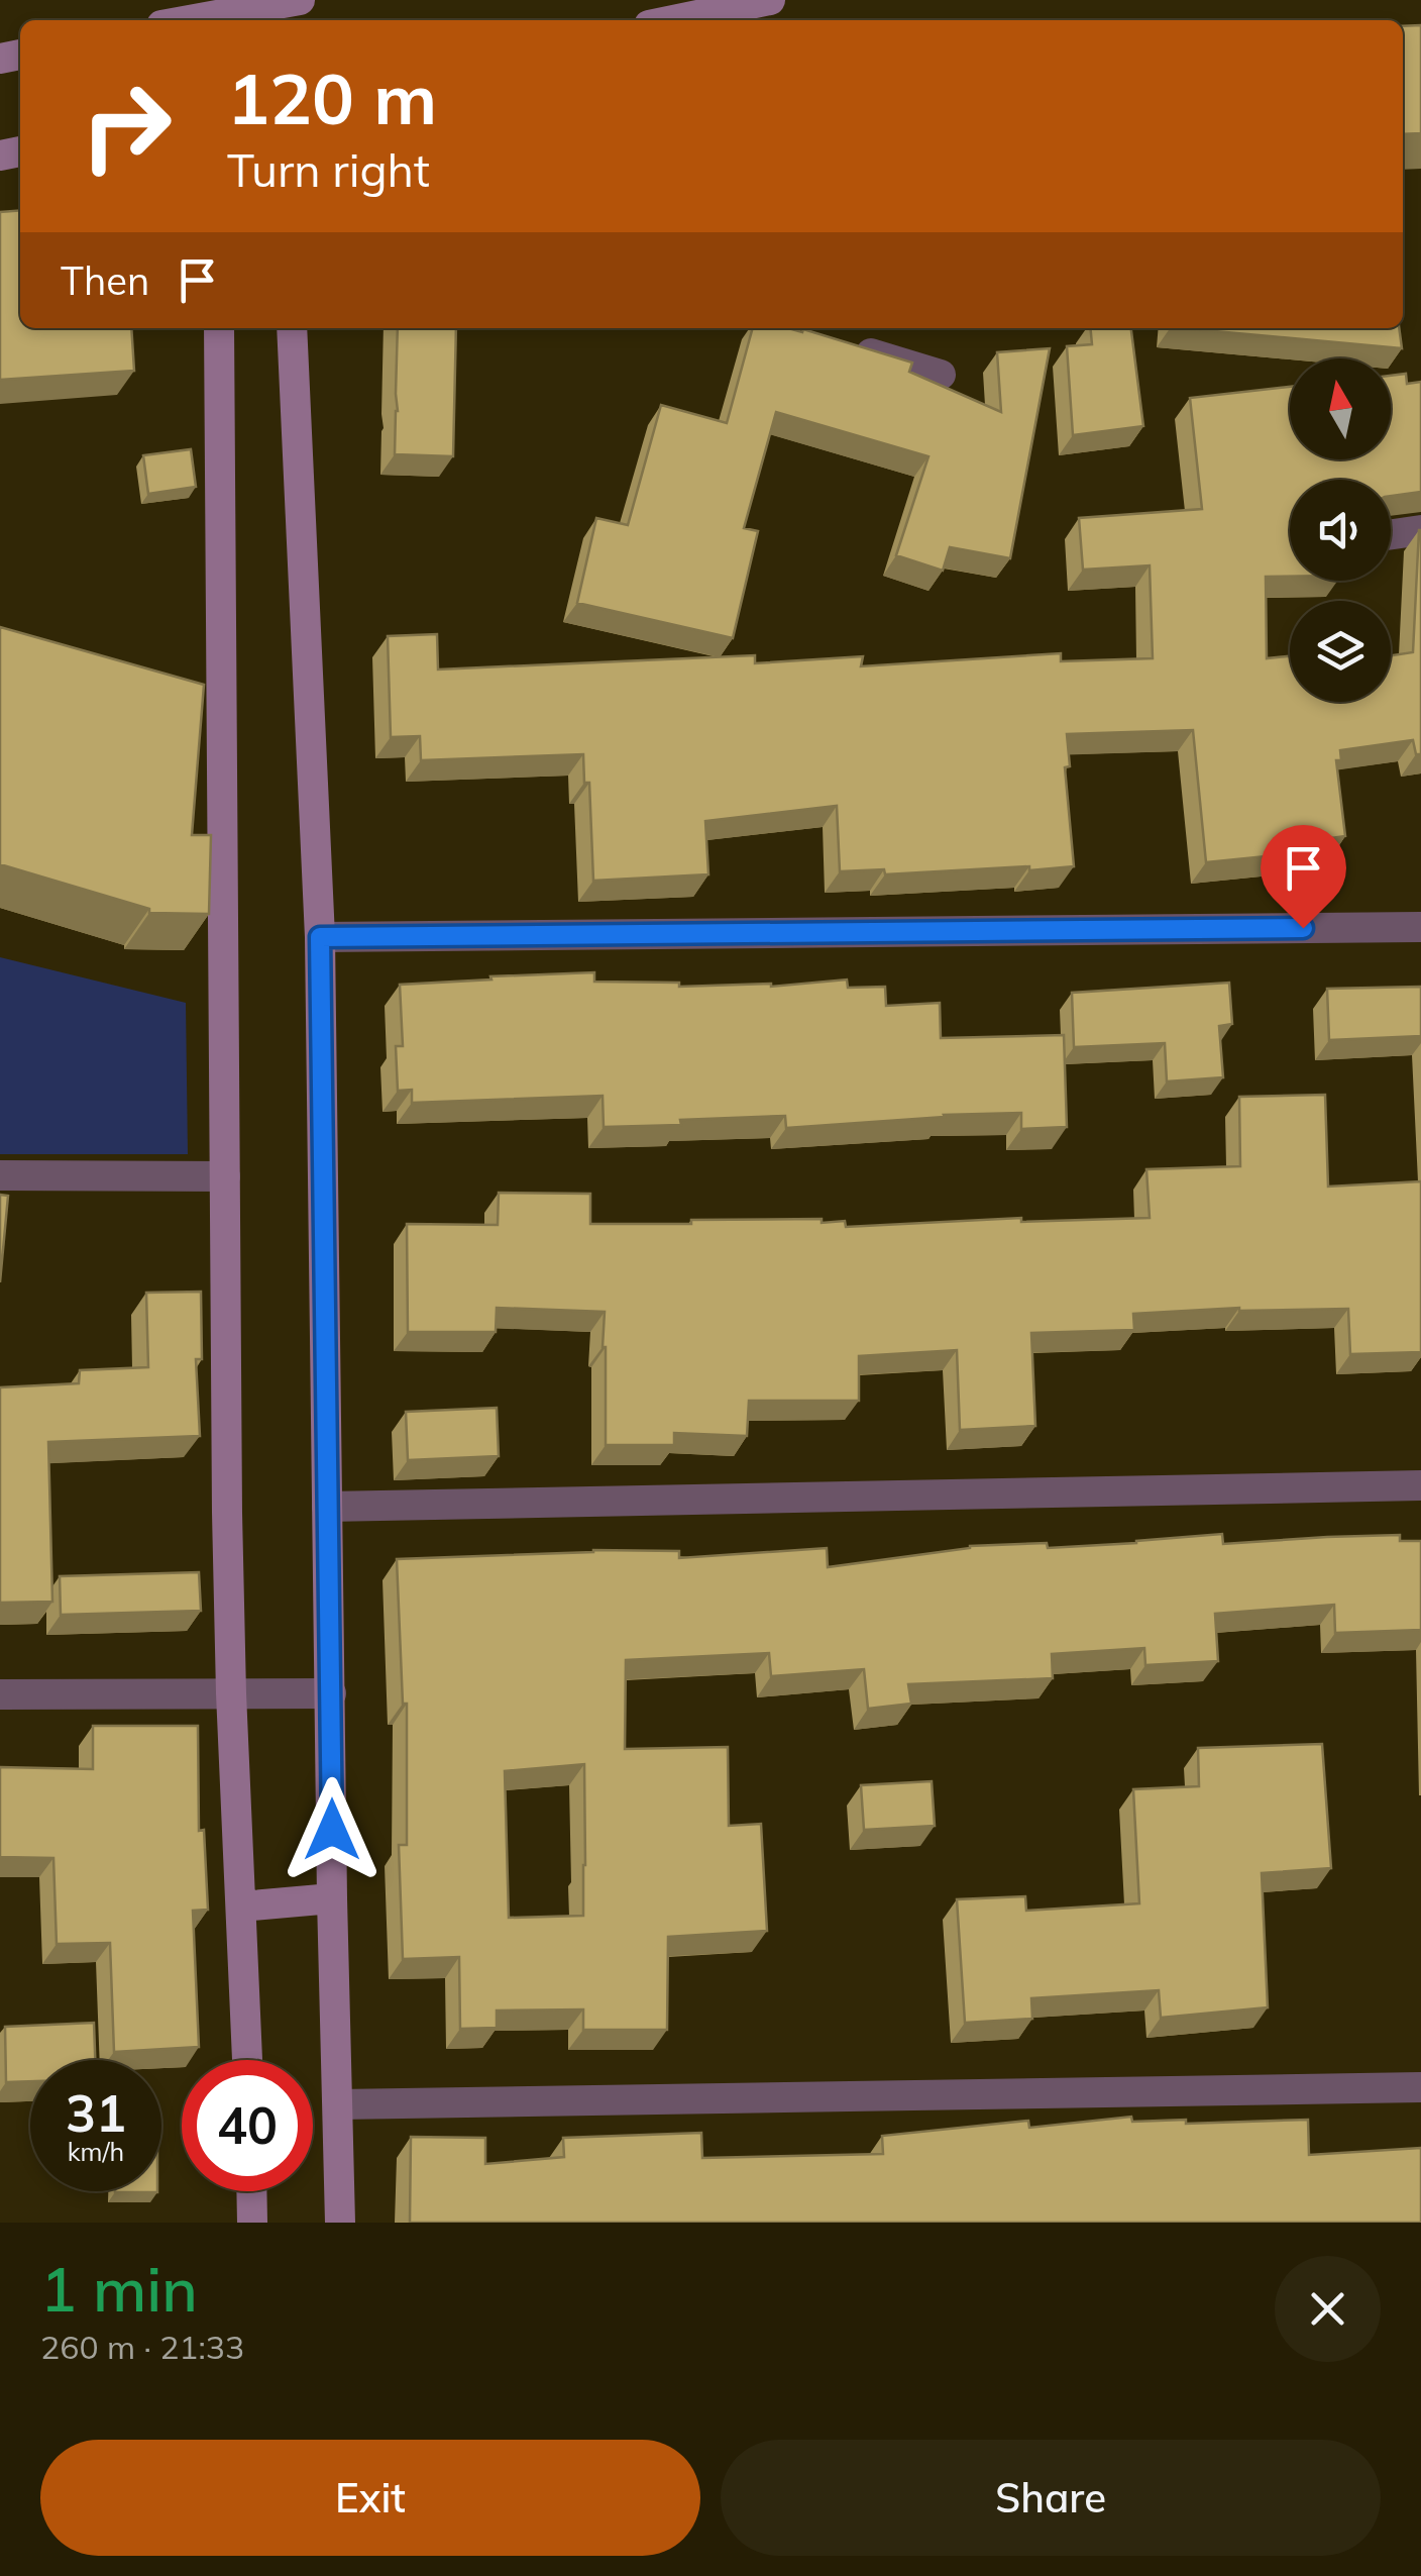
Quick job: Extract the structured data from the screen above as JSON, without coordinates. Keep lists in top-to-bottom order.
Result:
{
  "north": "top",
  "page": {
    "turn": ["120 m", "Turn right"],
    "then": "Then",
    "speed": "31 km/h",
    "limit": "40",
    "heading": ["1 min", "260 m · 21:33"],
    "buttons": ["Exit", "Share"]
  }
}
